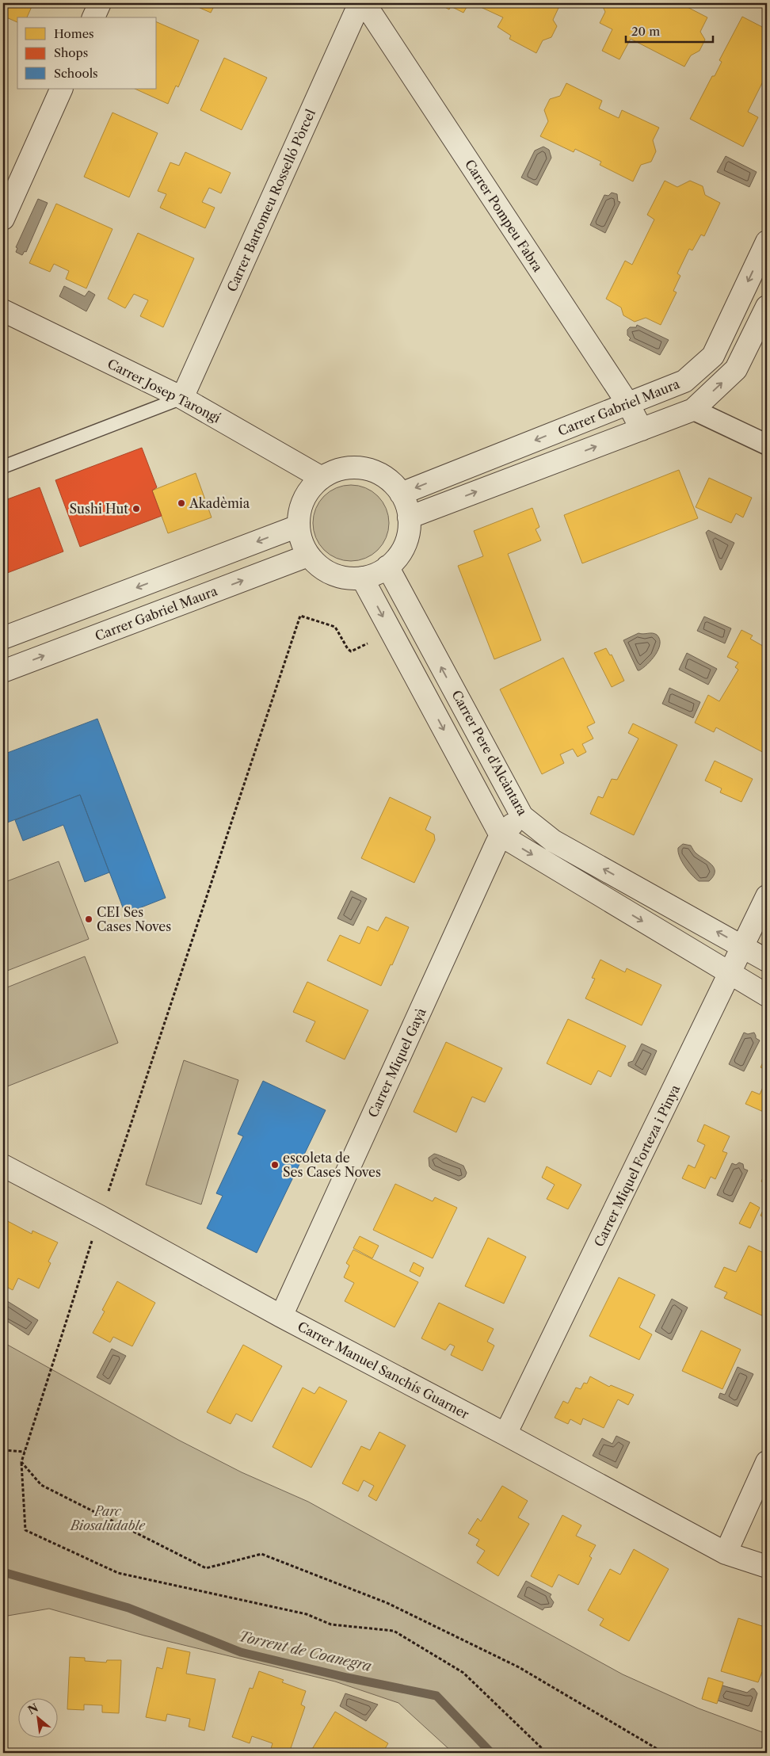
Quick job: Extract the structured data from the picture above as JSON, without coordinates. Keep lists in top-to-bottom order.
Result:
{
  "streets": {
    "street": [
      "Carrer Bartomeu Rosselló Pòrcel",
      "Carrer Pompeu Fabra",
      "Carrer Josep Tarongí",
      "Carrer Gabriel Maura",
      "Carrer Pere d'Alcàntara",
      "Carrer Miquel Gayà",
      "Carrer Miquel Forteza i Pinya",
      "Carrer Manuel Sanchís Guarner"
    ]
  },
  "crossings": [
    ["Carrer Bartomeu Rosselló Pòrcel", "Carrer Josep Tarongí"],
    ["Carrer Pompeu Fabra", "Carrer Gabriel Maura"],
    ["Carrer Josep Tarongí", "Carrer Gabriel Maura"],
    ["Carrer Josep Tarongí", "Carrer Pere d'Alcàntara"],
    ["Carrer Gabriel Maura", "Carrer Pere d'Alcàntara"],
    ["Carrer Pere d'Alcàntara", "Carrer Miquel Gayà"],
    ["Carrer Pere d'Alcàntara", "Carrer Miquel Forteza i Pinya"],
    ["Carrer Miquel Gayà", "Carrer Manuel Sanchís Guarner"],
    ["Carrer Miquel Forteza i Pinya", "Carrer Manuel Sanchís Guarner"]
  ],
  "water": ["Torrent de Coanegra"],
  "parks": ["Parc Biosaludable"],
  "places": [
    "Akadèmia",
    "Sushi Hut",
    "CEI Ses Cases Noves",
    "escoleta de Ses Cases Noves"
  ],
  "legend": ["Homes", "Shops", "Schools"],
  "scale_bar": "20 m",
  "north": "top left"
}
